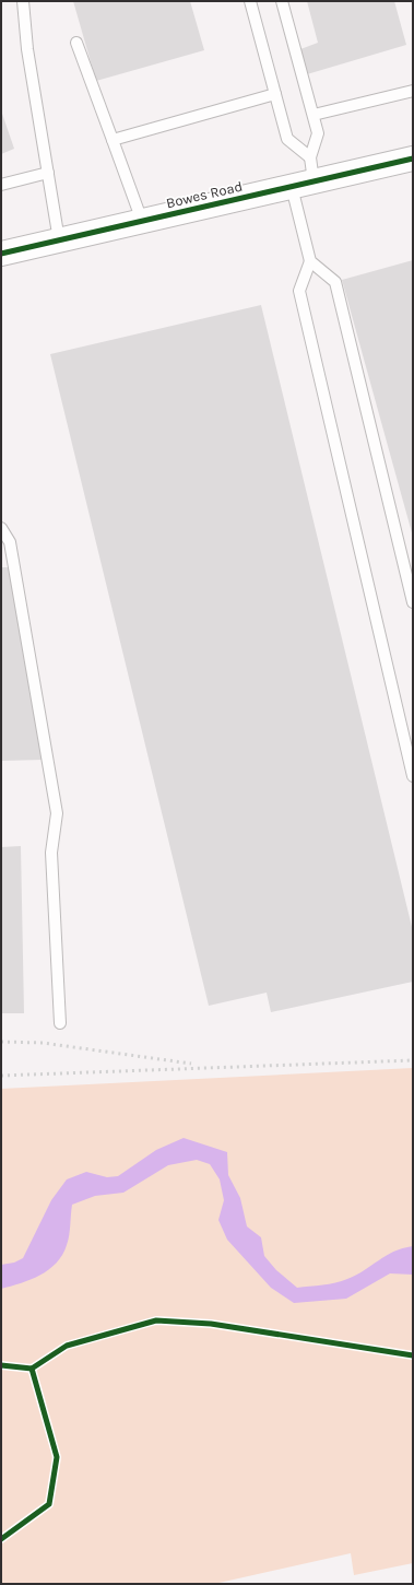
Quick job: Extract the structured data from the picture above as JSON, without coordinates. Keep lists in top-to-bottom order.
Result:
{
  "streets": {
    "street": ["Bowes Road"]
  }
}
